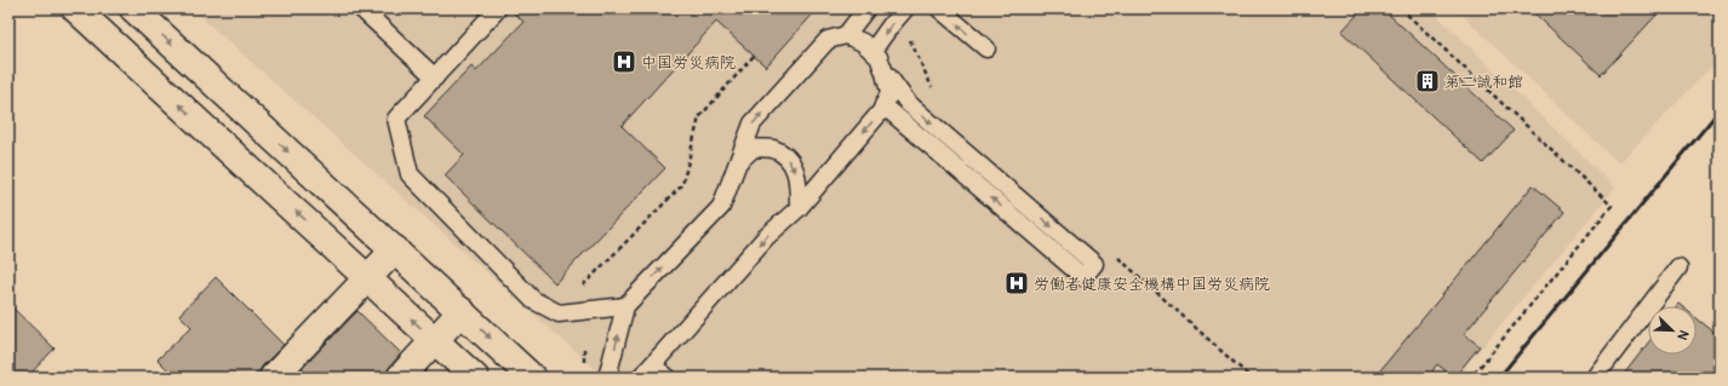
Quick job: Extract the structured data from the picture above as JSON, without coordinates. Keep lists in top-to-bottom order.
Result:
{
  "places": {
    "hospital": ["中国労災病院", "労働者健康安全機構中国労災病院"],
    "building": ["第二誠和館"]
  },
  "north": "bottom right"
}
